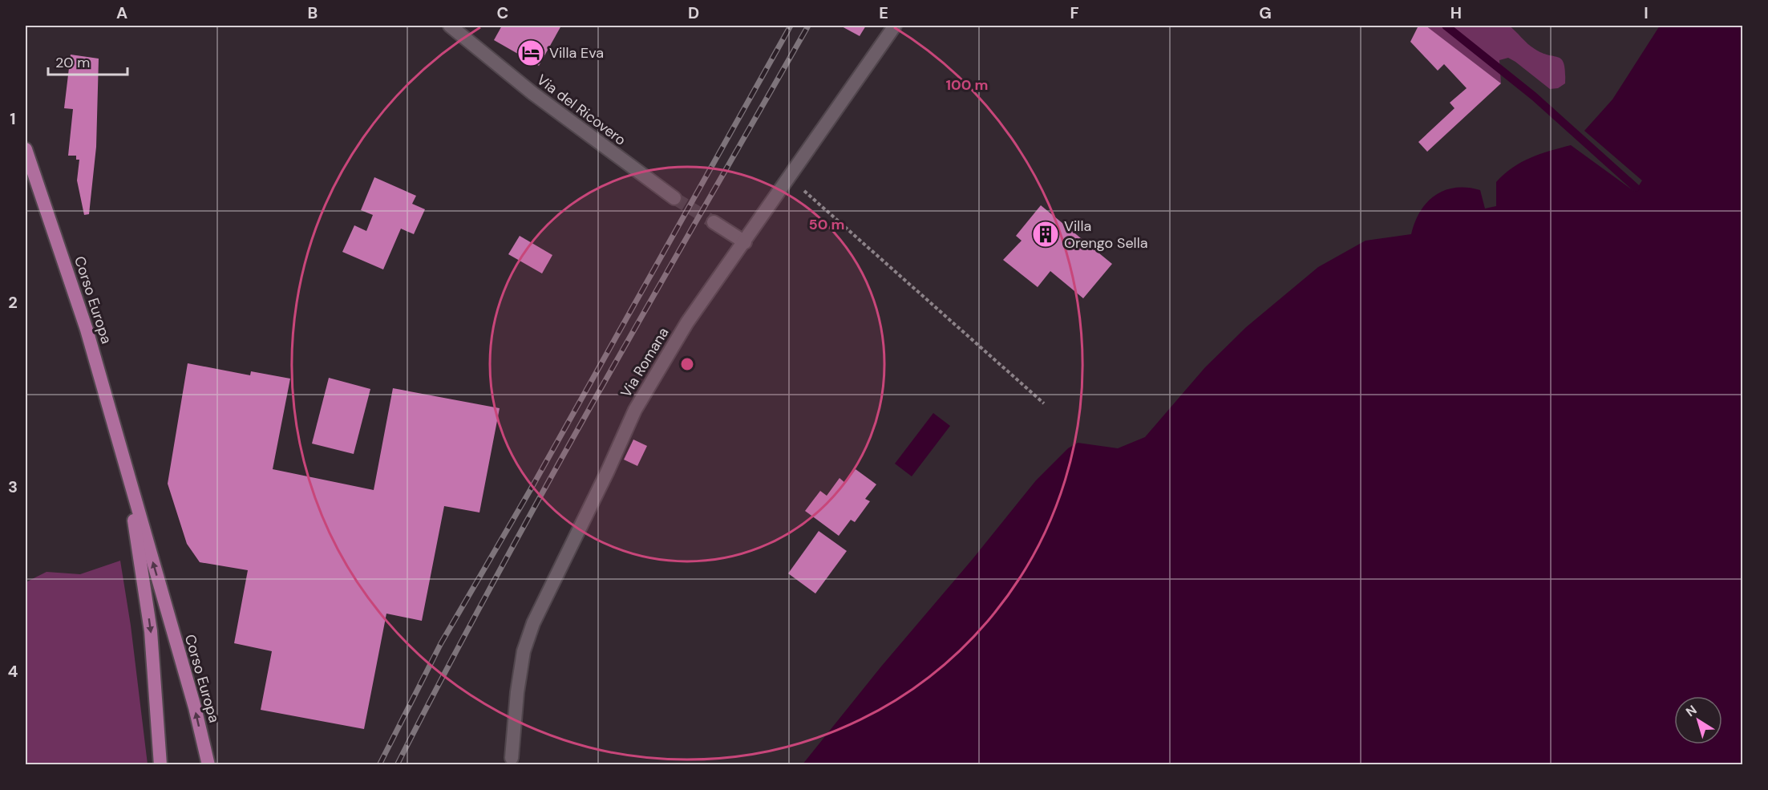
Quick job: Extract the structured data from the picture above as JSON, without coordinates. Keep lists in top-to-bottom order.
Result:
{
  "streets": {
    "main road": ["Corso Europa"],
    "street": ["Via del Ricovero", "Via Romana"]
  },
  "places": {
    "hotel": ["Villa Eva"],
    "building": ["Villa Orengo Sella"]
  },
  "scale_bar": "20 m",
  "north": "top left",
  "grid": {
    "columns": [
      "A",
      "B",
      "C",
      "D",
      "E",
      "F",
      "G",
      "H",
      "I"
    ],
    "rows": [
      "1",
      "2",
      "3",
      "4"
    ]
  },
  "rings": ["100 m", "50 m"]
}
